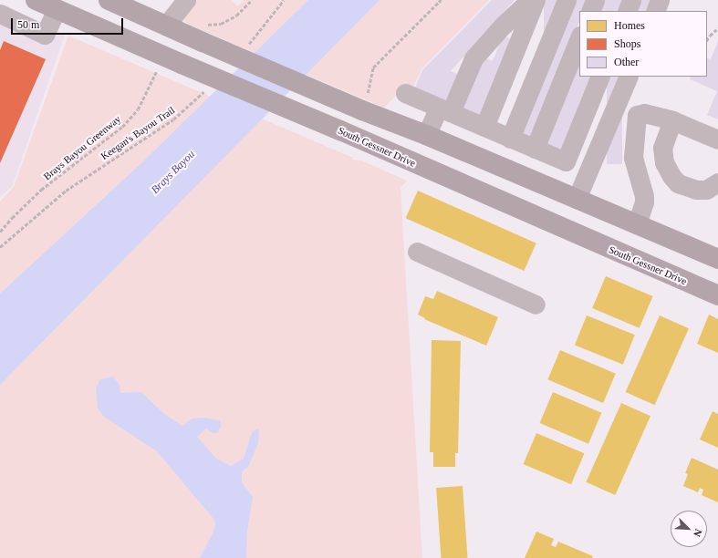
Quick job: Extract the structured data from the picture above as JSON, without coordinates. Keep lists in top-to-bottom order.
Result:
{
  "streets": {
    "main road": ["South Gessner Drive"],
    "path": ["Keegan's Bayou Trail", "Brays Bayou Greenway"]
  },
  "water": ["Brays Bayou"],
  "legend": ["Homes", "Shops", "Other"],
  "scale_bar": "50 m",
  "north": "bottom right"
}
